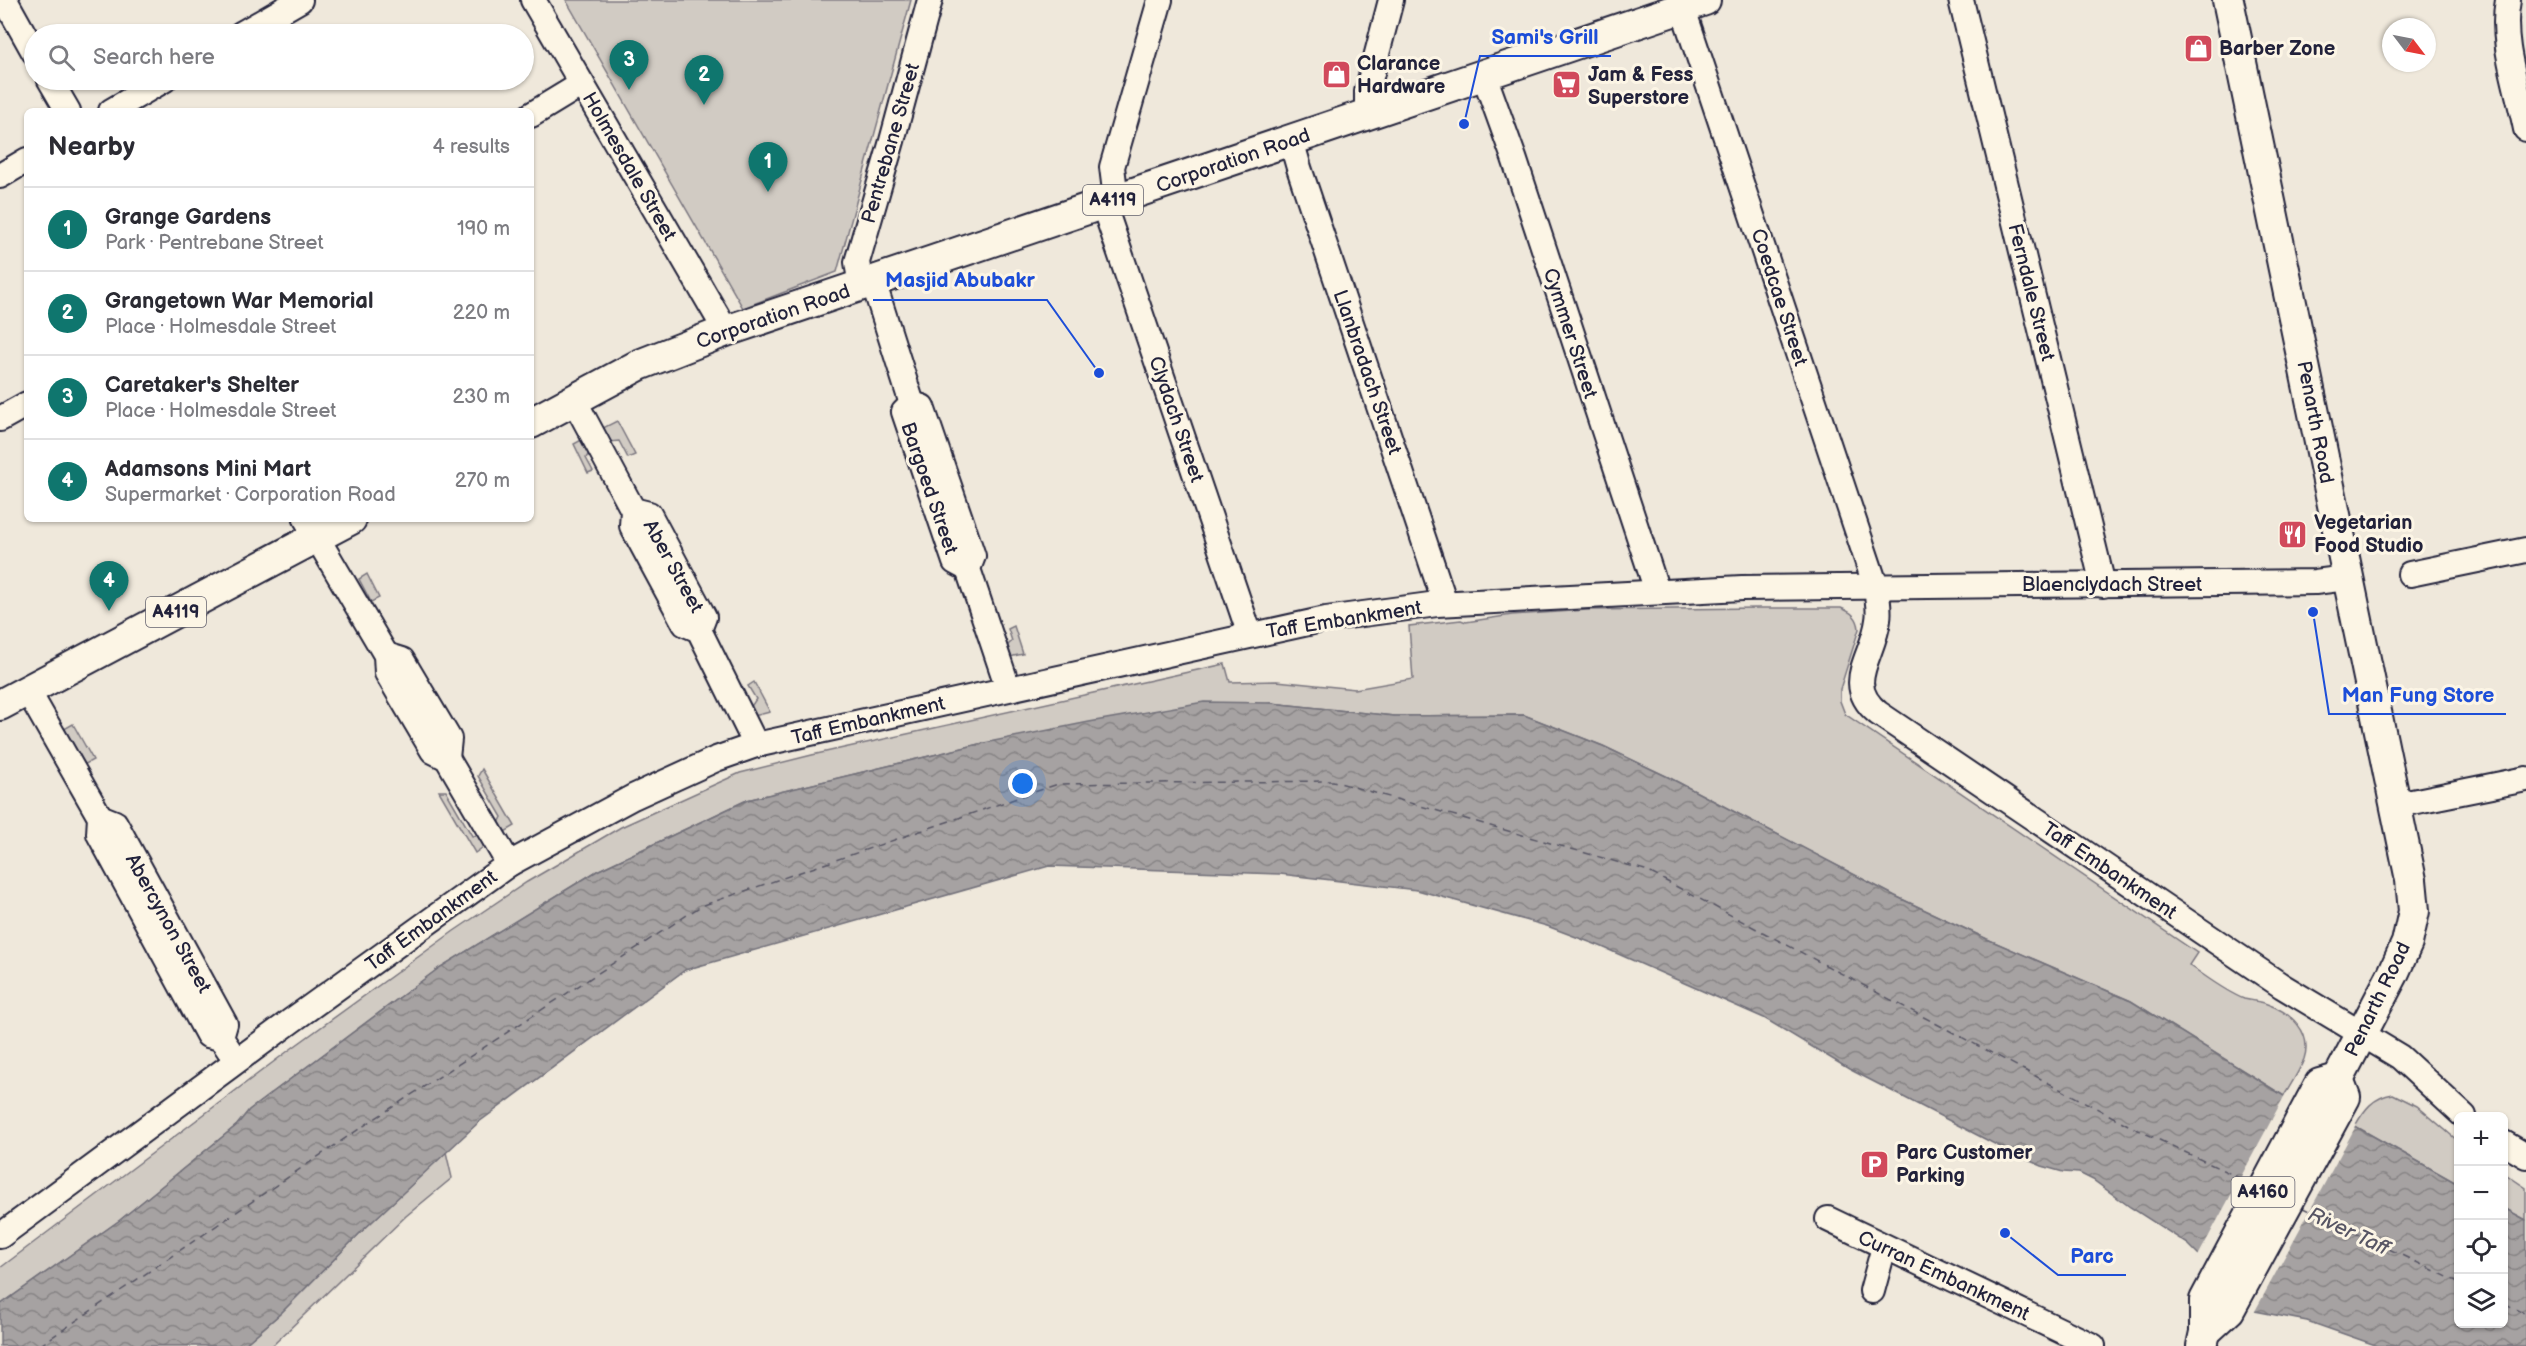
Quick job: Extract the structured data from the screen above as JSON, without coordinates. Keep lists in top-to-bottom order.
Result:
{
  "streets": {
    "main road": [
      "Corporation Road",
      "A4119",
      "Penarth Road",
      "A4160"
    ],
    "street": [
      "Pentrebane Street",
      "Holmesdale Street",
      "Ferndale Street",
      "Coedcae Street",
      "Cymmer Street",
      "Llanbradach Street",
      "Clydach Street",
      "Bargoed Street",
      "Aber Street",
      "Blaenclydach Street",
      "Taff Embankment",
      "Abercynon Street",
      "Curran Embankment"
    ]
  },
  "crossings": [
    ["Pentrebane Street", "Corporation Road"],
    ["Pentrebane Street", "Bargoed Street"],
    ["Corporation Road", "Holmesdale Street"],
    ["Corporation Road", "Coedcae Street"],
    ["Corporation Road", "Cymmer Street"],
    ["Corporation Road", "Llanbradach Street"],
    ["Corporation Road", "Clydach Street"],
    ["Corporation Road", "Bargoed Street"],
    ["Corporation Road", "Aber Street"],
    ["A4119", "Abercynon Street"],
    ["Ferndale Street", "Blaenclydach Street"],
    ["Coedcae Street", "Blaenclydach Street"],
    ["Coedcae Street", "Taff Embankment"],
    ["Cymmer Street", "Taff Embankment"],
    ["Llanbradach Street", "Taff Embankment"],
    ["Clydach Street", "Taff Embankment"],
    ["Penarth Road", "Blaenclydach Street"],
    ["Penarth Road", "Taff Embankment"],
    ["Bargoed Street", "Taff Embankment"],
    ["Aber Street", "Taff Embankment"],
    ["Blaenclydach Street", "Taff Embankment"],
    ["Taff Embankment", "Abercynon Street"]
  ],
  "water": ["River Taff"],
  "places": {
    "shop": ["Barber Zone", "Clarance Hardware"],
    "supermarket": ["Jam & Fess Superstore"],
    "other": [
      "Sami's Grill",
      "Masjid Abubakr",
      "Man Fung Store",
      "Parc"
    ],
    "restaurant": ["Vegetarian Food Studio"],
    "parking": ["Parc Customer Parking"]
  },
  "north": "bottom right",
  "page": {
    "search": "Search here",
    "pins": [
      "3",
      "2",
      "1",
      "4"
    ],
    "heading": ["Nearby", "4 results"],
    "list": [
      {
        "mark": "1",
        "name": "Grange Gardens",
        "note": "Park · Pentrebane Street",
        "value": "190 m"
      },
      {
        "mark": "2",
        "name": "Grangetown War Memorial",
        "note": "Place · Holmesdale Street",
        "value": "220 m"
      },
      {
        "mark": "3",
        "name": "Caretaker's Shelter",
        "note": "Place · Holmesdale Street",
        "value": "230 m"
      },
      {
        "mark": "4",
        "name": "Adamsons Mini Mart",
        "note": "Supermarket · Corporation Road",
        "value": "270 m"
      }
    ],
    "map_buttons": ["+", "−"]
  }
}
